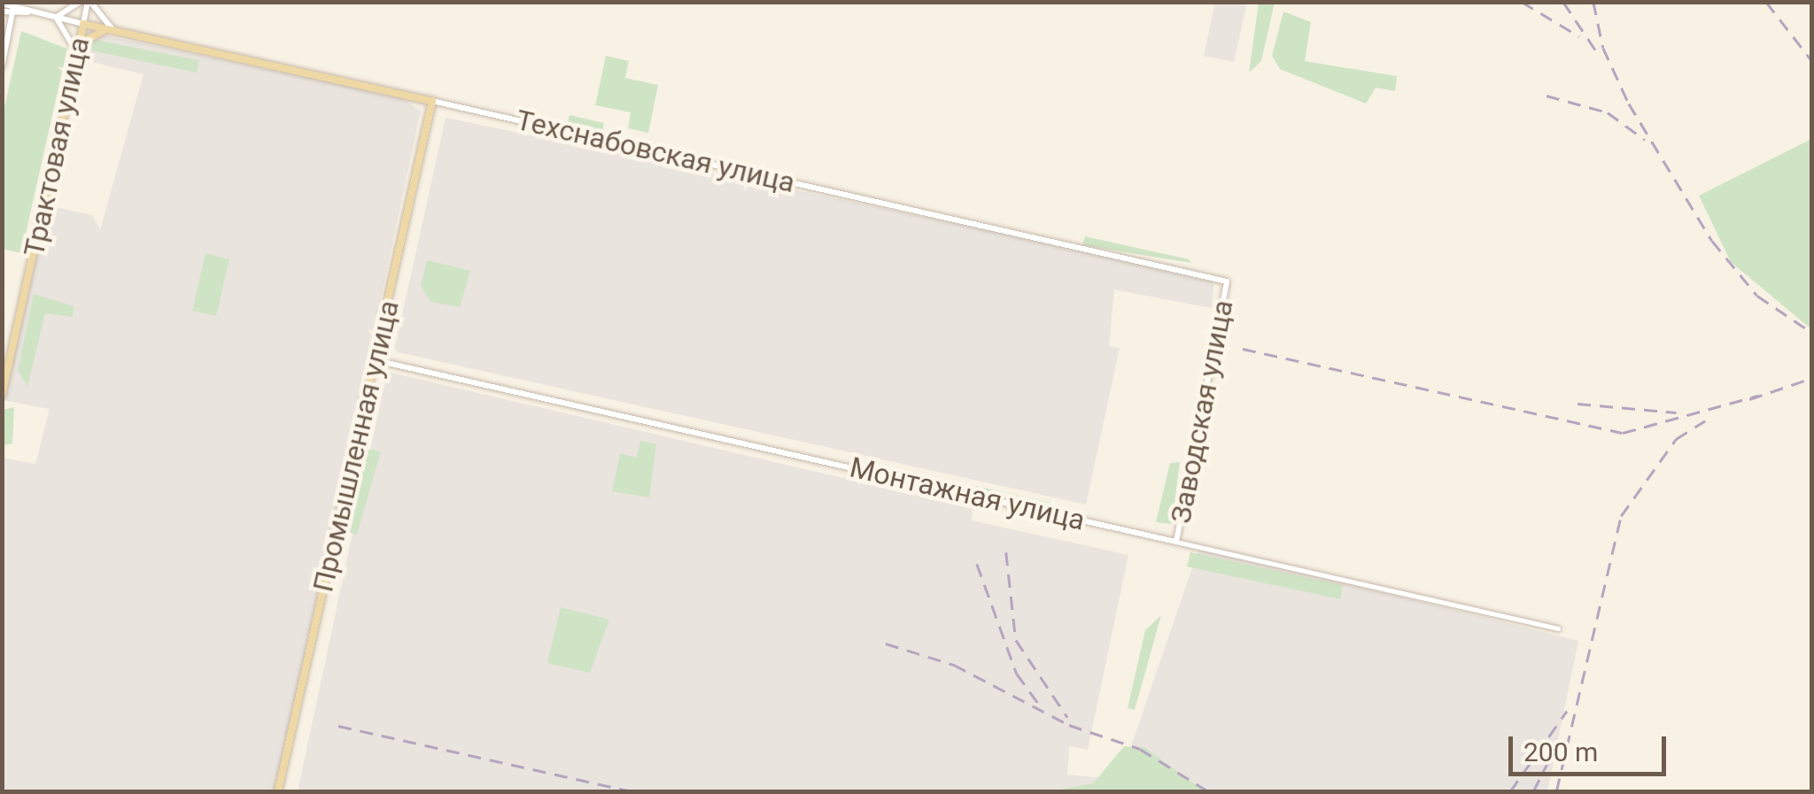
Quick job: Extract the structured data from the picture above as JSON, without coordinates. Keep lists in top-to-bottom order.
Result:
{
  "streets": {
    "main road": ["Трактовая улица", "Техснабовская улица", "Промышленная улица"],
    "street": ["Заводская улица", "Монтажная улица"]
  },
  "crossings": [
    ["Трактовая улица", "Техснабовская улица"],
    ["Техснабовская улица", "Заводская улица"],
    ["Техснабовская улица", "Промышленная улица"],
    ["Заводская улица", "Монтажная улица"],
    ["Промышленная улица", "Монтажная улица"]
  ],
  "scale_bar": "200 m"
}
